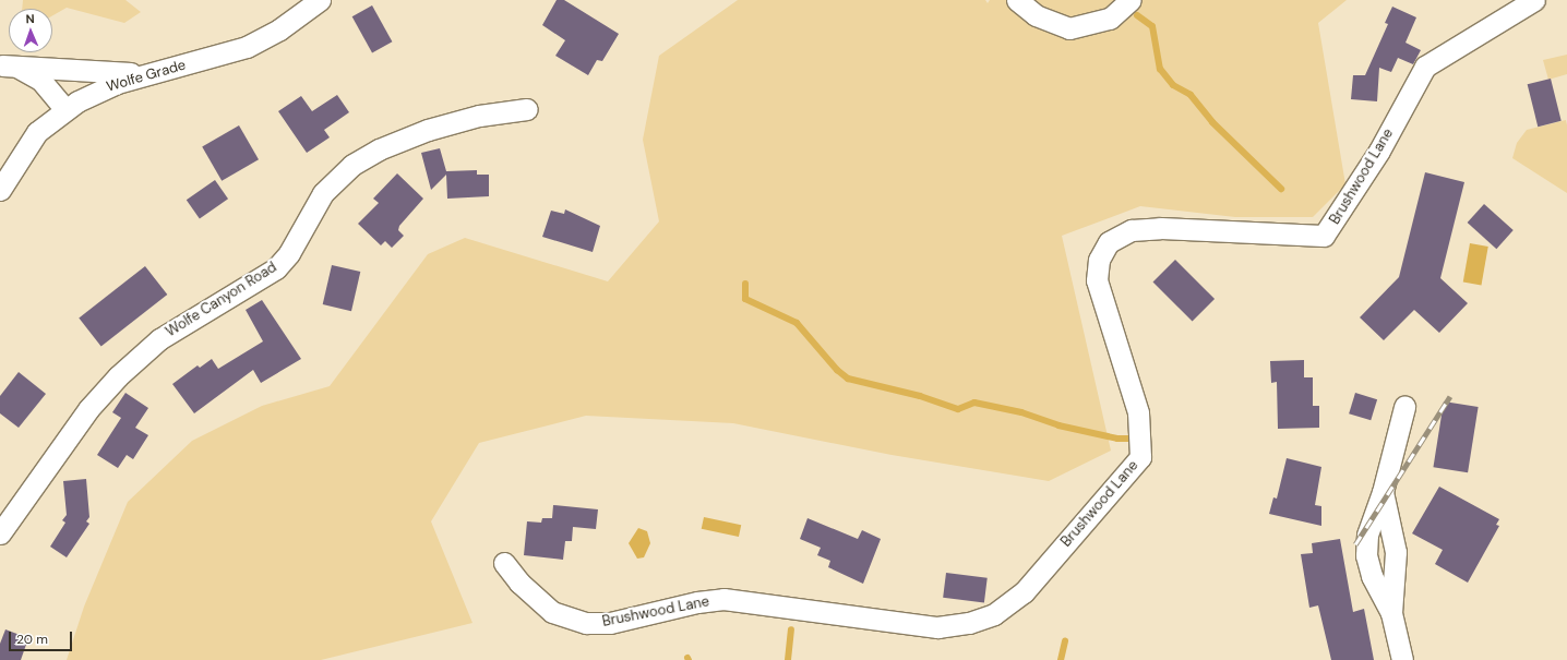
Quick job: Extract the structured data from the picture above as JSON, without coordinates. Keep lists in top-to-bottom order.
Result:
{
  "streets": {
    "street": ["Wolfe Grade", "Brushwood Lane", "Wolfe Canyon Road"]
  },
  "scale_bar": "20 m",
  "north": "top"
}
